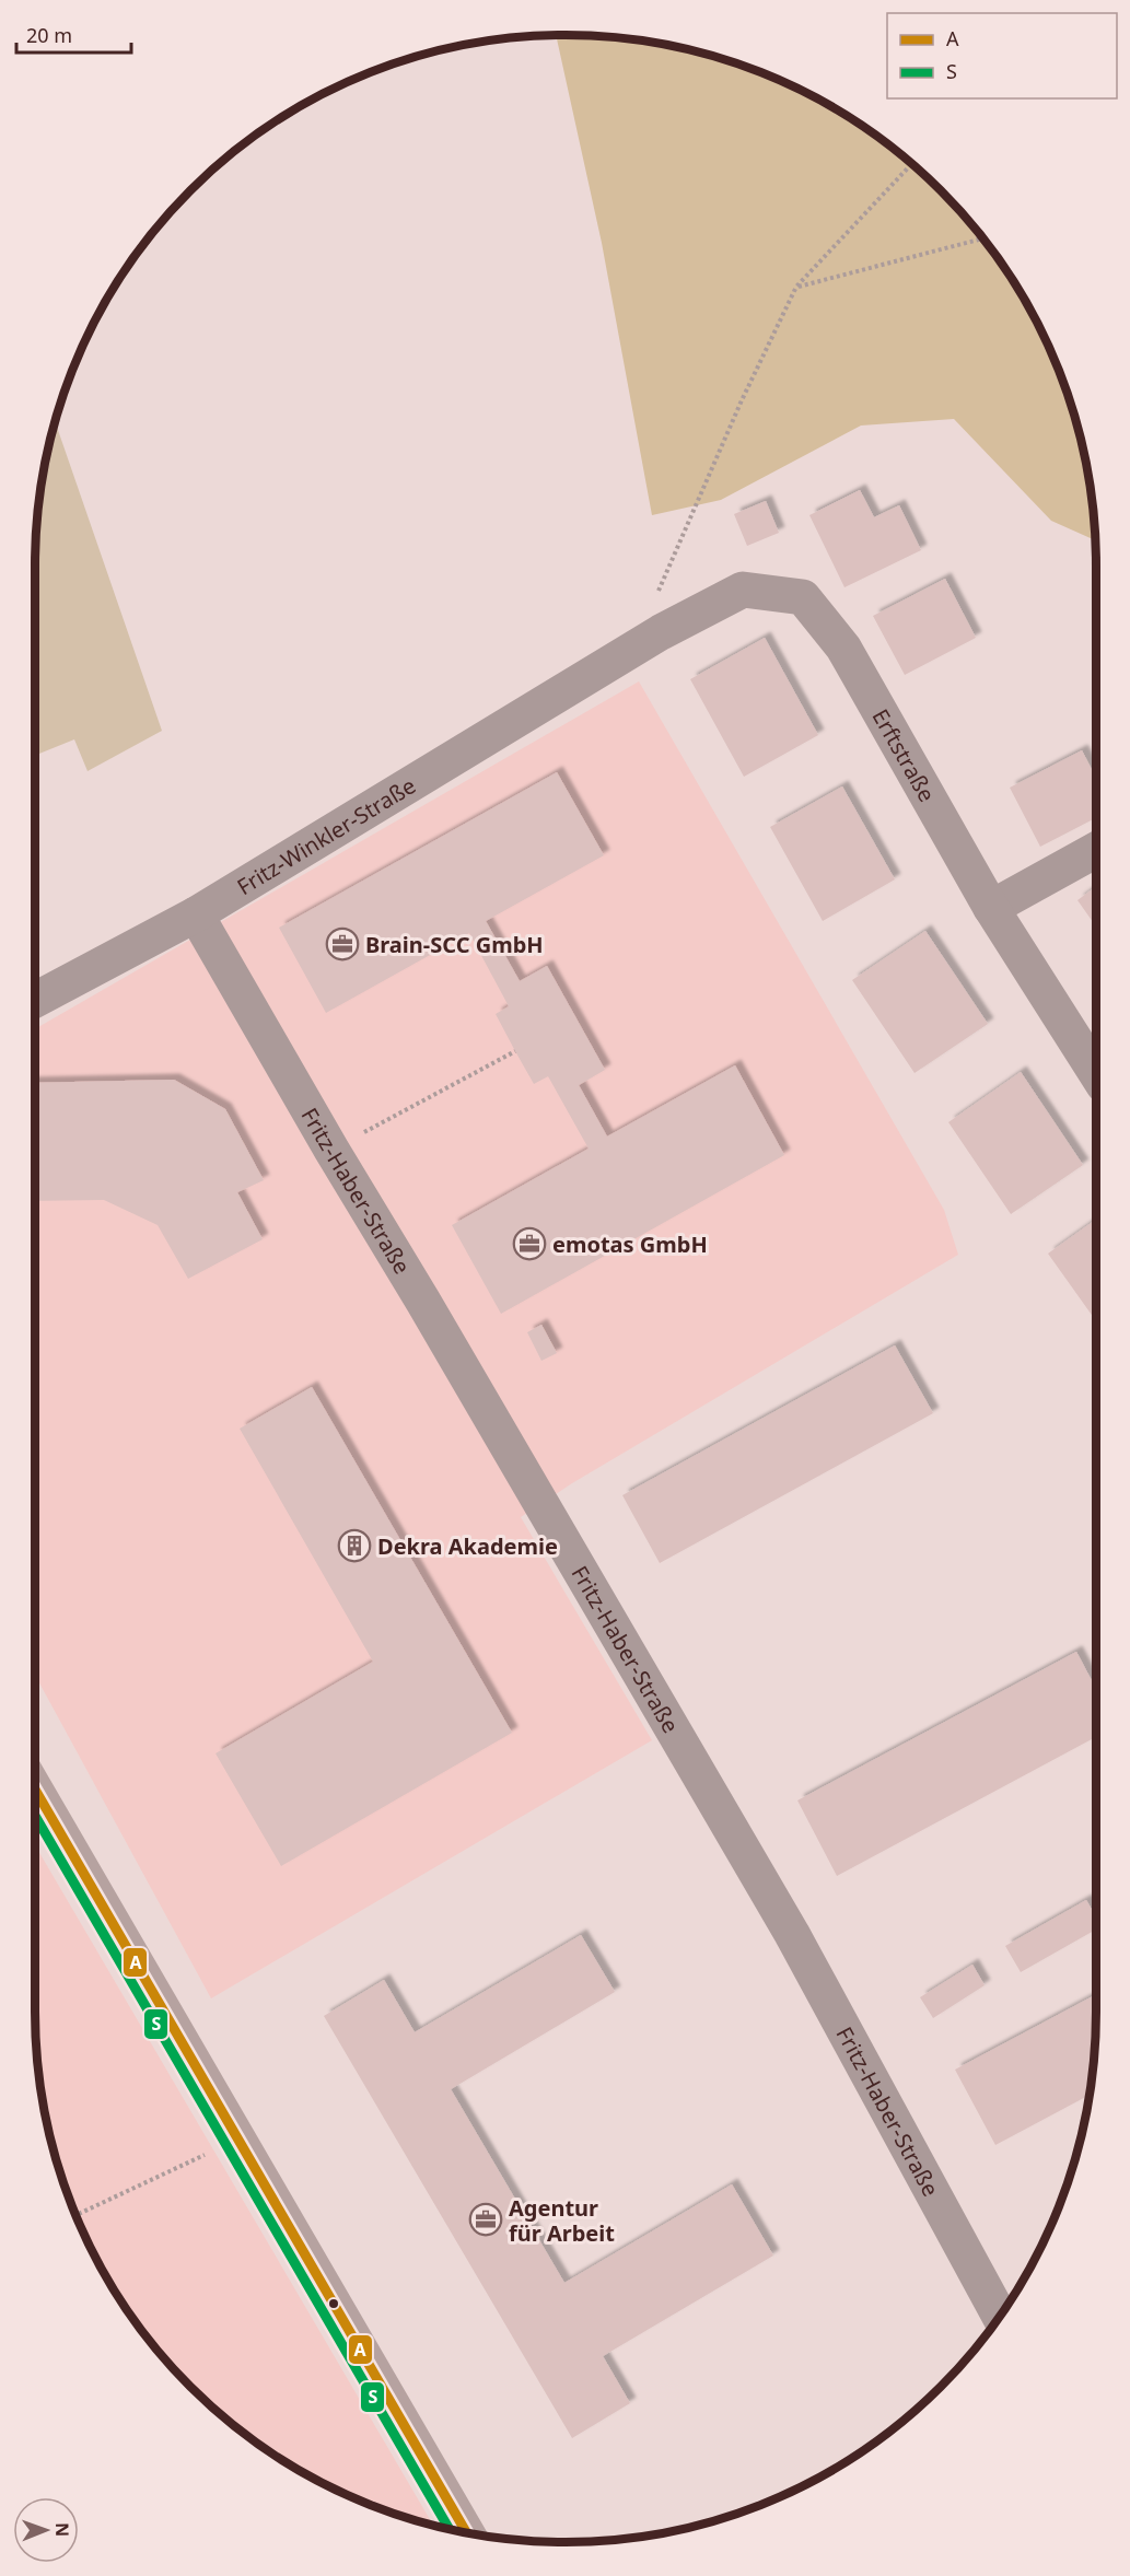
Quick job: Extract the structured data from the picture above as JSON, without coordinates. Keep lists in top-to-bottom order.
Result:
{
  "streets": {
    "street": ["Erftstraße", "Fritz-Winkler-Straße", "Fritz-Haber-Straße"]
  },
  "crossings": [
    ["Erftstraße", "Fritz-Winkler-Straße"],
    ["Fritz-Winkler-Straße", "Fritz-Haber-Straße"]
  ],
  "places": {
    "office": ["Brain-SCC GmbH", "emotas GmbH", "Agentur für Arbeit"],
    "building": ["Dekra Akademie"]
  },
  "lines": ["transit line A", "transit line S"],
  "legend": ["A", "S"],
  "scale_bar": "20 m",
  "north": "right"
}
